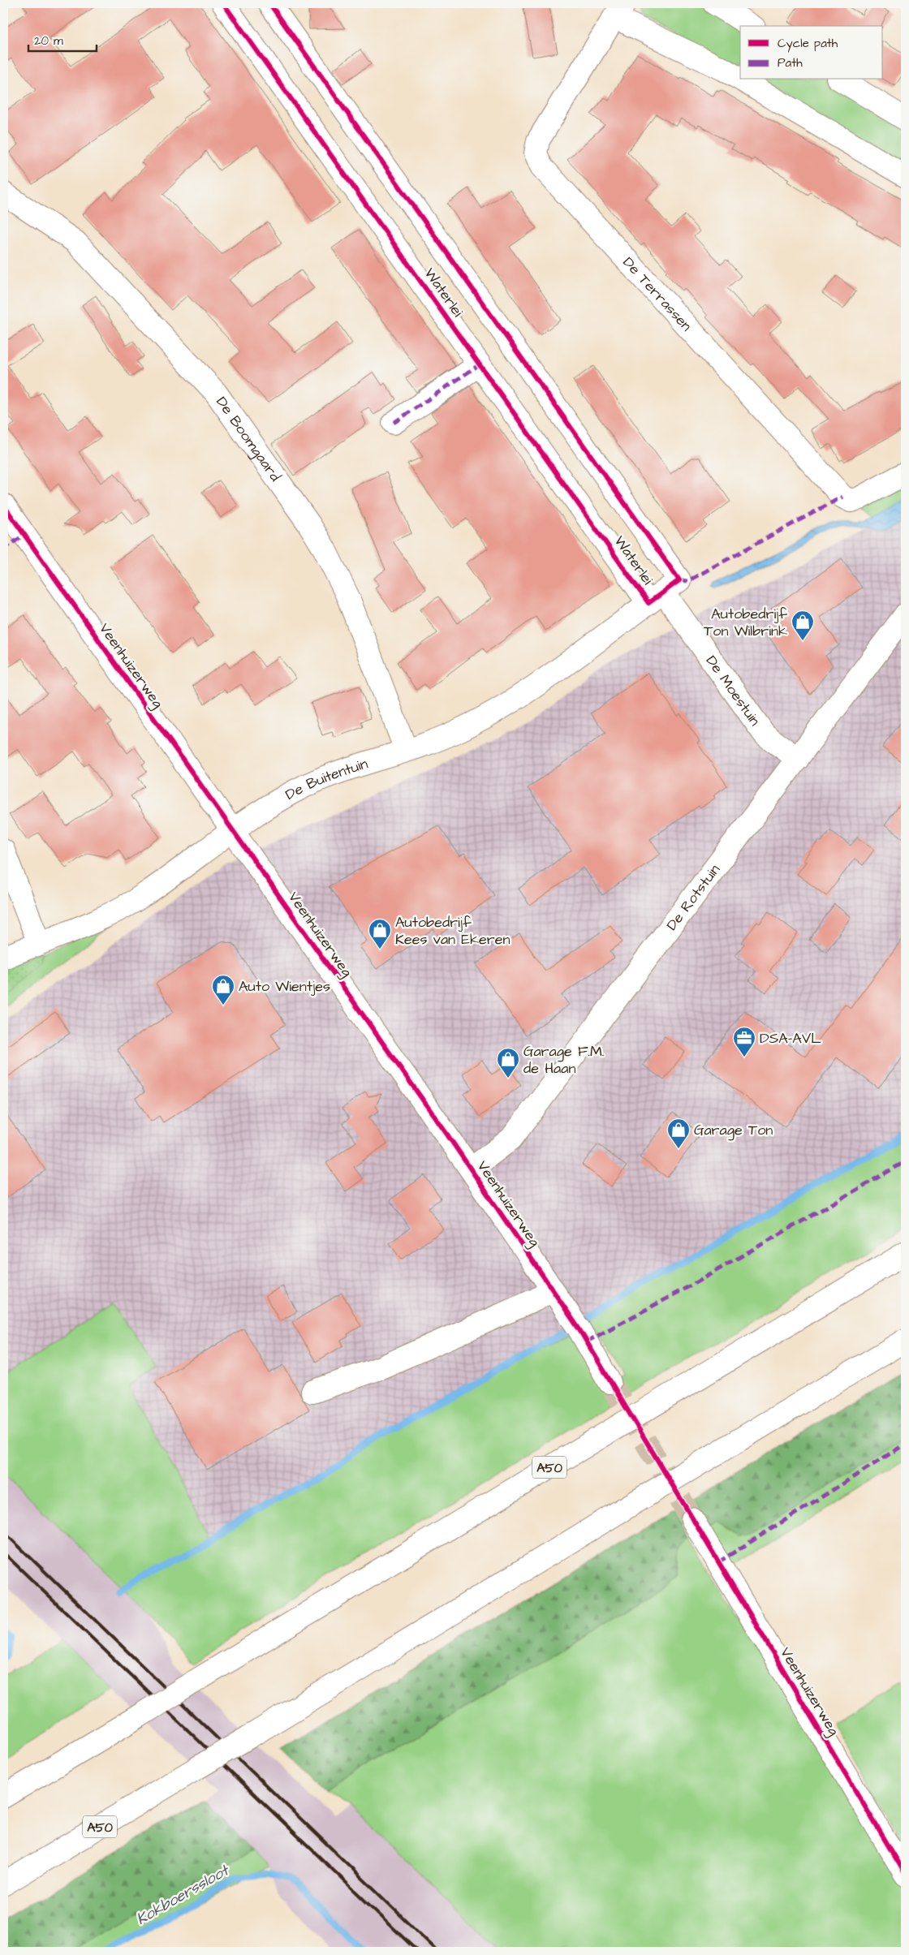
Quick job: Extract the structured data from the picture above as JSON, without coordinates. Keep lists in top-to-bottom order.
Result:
{
  "streets": {
    "main road": [
      "Waterlei",
      "De Terrassen",
      "De Boomgaard",
      "Veenhuizerweg",
      "De Moestuin",
      "De Buitentuin",
      "De Rotstuin",
      "A50"
    ]
  },
  "crossings": [
    ["Waterlei", "De Moestuin"],
    ["Waterlei", "De Buitentuin"],
    ["De Boomgaard", "De Buitentuin"],
    ["Veenhuizerweg", "De Buitentuin"],
    ["Veenhuizerweg", "De Rotstuin"],
    ["De Moestuin", "De Buitentuin"],
    ["De Moestuin", "De Rotstuin"]
  ],
  "water": ["Kokboerssloot"],
  "places": {
    "shop": [
      "Autobedrijf Ton Wilbrink",
      "Autobedrijf Kees van Ekeren",
      "Auto Wientjes",
      "Garage F.M. de Haan",
      "Garage Ton"
    ],
    "office": ["DSA-AVL"]
  },
  "legend": ["Cycle path", "Path"],
  "scale_bar": "20 m"
}
